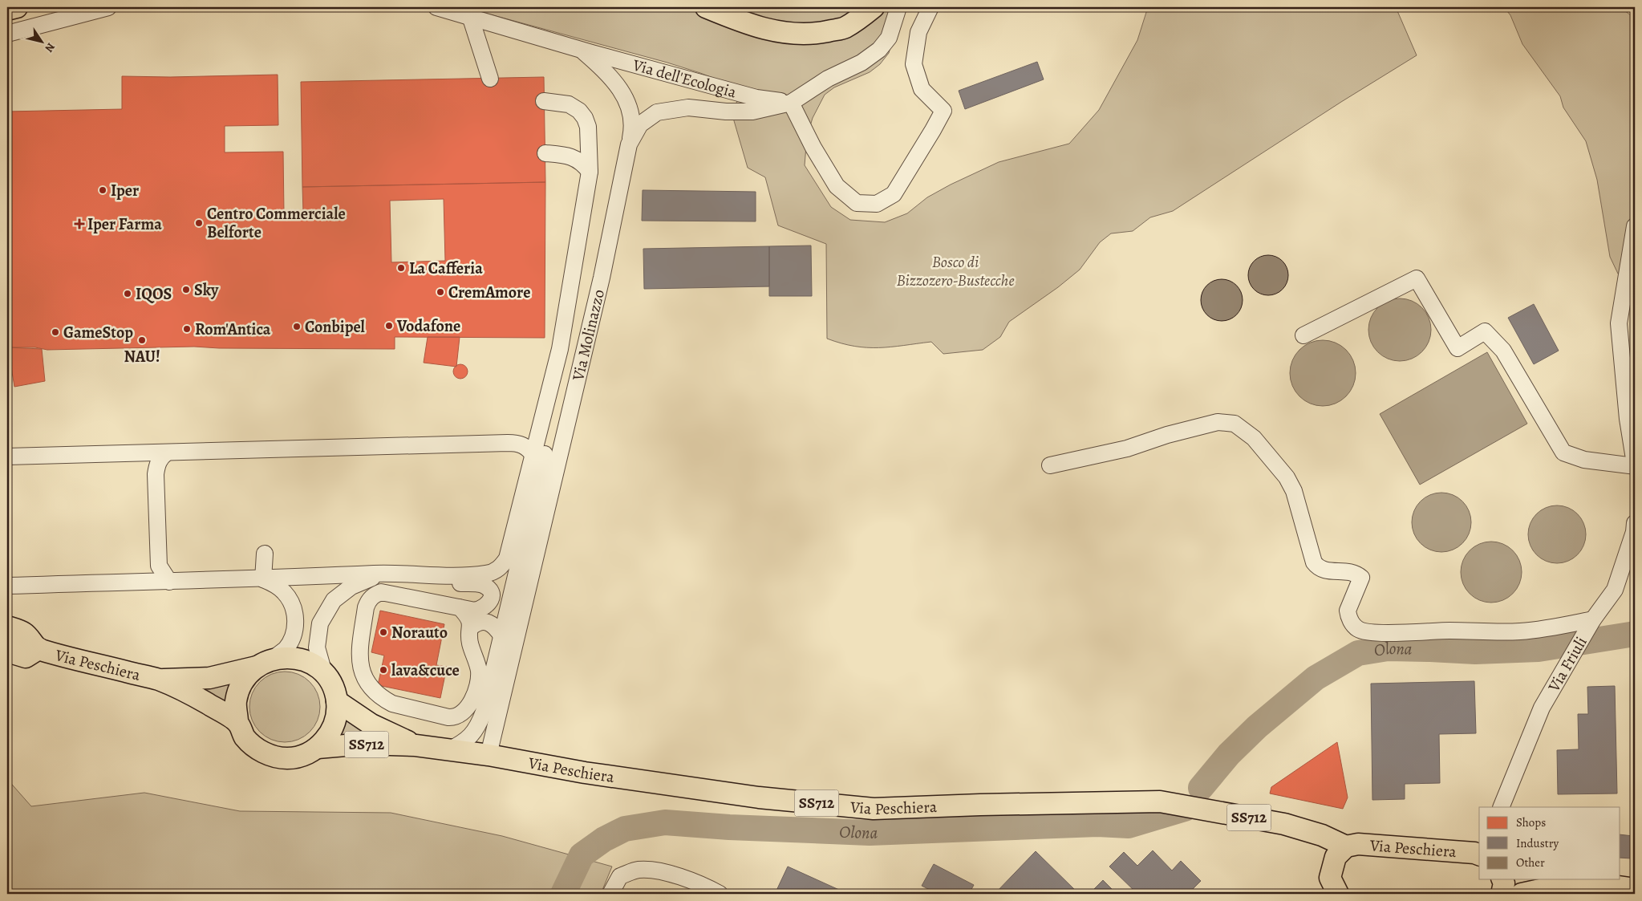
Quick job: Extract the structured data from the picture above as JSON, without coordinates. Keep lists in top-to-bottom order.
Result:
{
  "streets": {
    "main road": ["Via Peschiera", "SS712"],
    "street": ["Via dell'Ecologia", "Via Molinazzo", "Via Friuli"]
  },
  "crossings": [
    ["Via dell'Ecologia", "Via Molinazzo"],
    ["Via Molinazzo", "Via Peschiera"]
  ],
  "water": ["Olona"],
  "parks": ["Bosco di Bizzozero-Bustecche"],
  "places": {
    "other": [
      "Iper",
      "Centro Commerciale Belforte",
      "La Cafferia",
      "Sky",
      "CremAmore",
      "IQOS",
      "Vodafone",
      "Conbipel",
      "Rom'Antica",
      "GameStop",
      "NAU!",
      "Norauto",
      "lava&cuce"
    ],
    "health": ["Iper Farma"]
  },
  "legend": ["Shops", "Industry", "Other"],
  "north": "bottom right"
}
